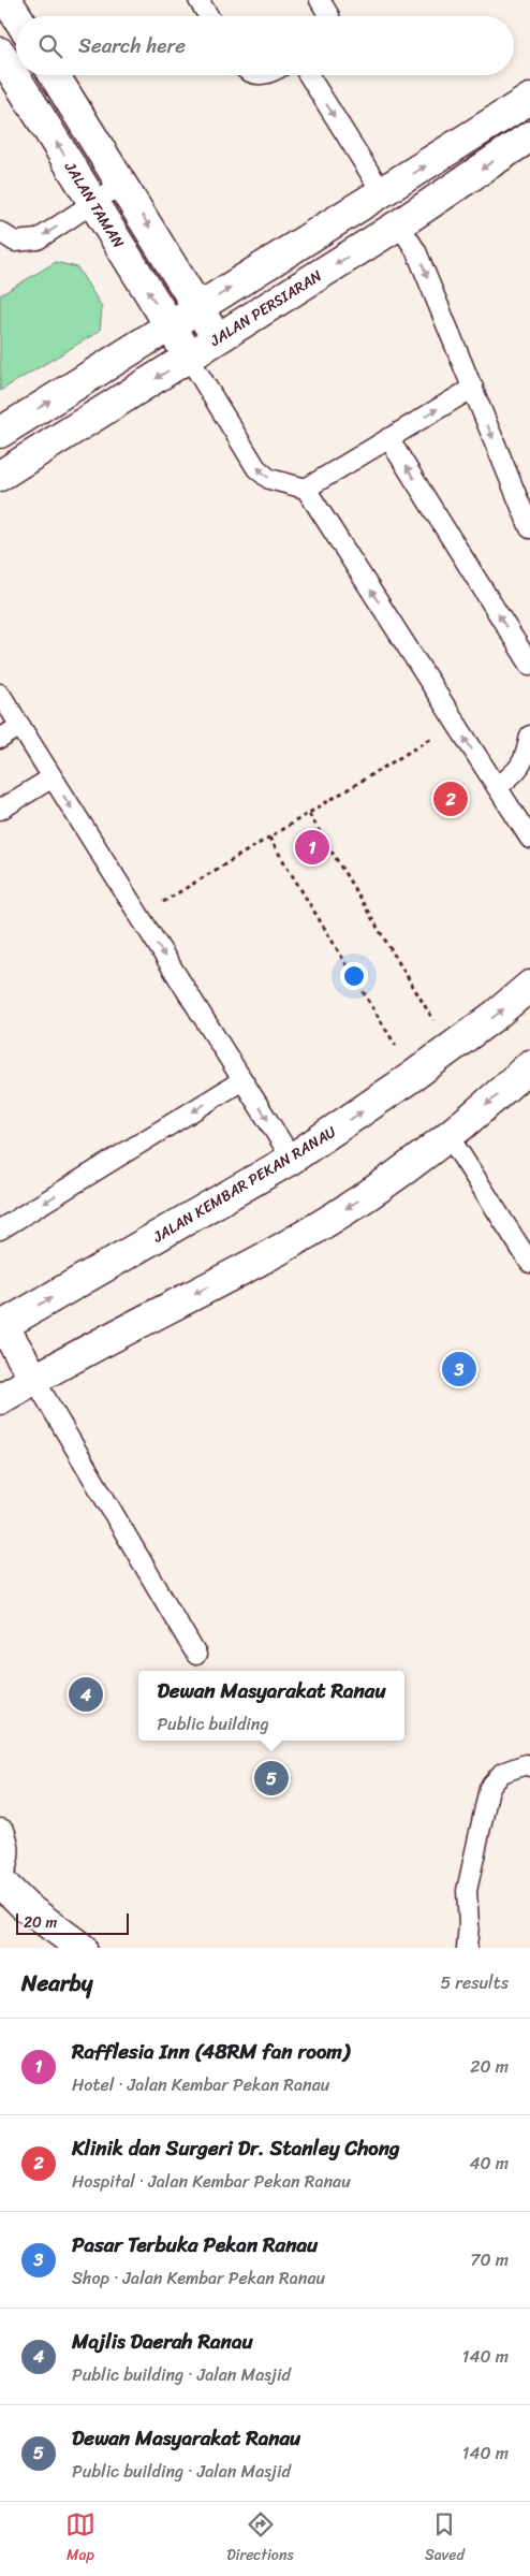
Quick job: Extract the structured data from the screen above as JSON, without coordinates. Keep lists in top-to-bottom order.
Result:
{
  "streets": {
    "street": ["JALAN TAMAN", "JALAN PERSIARAN", "JALAN KEMBAR PEKAN RANAU"]
  },
  "crossings": [
    ["JALAN TAMAN", "JALAN PERSIARAN"]
  ],
  "scale_bar": "20 m",
  "page": {
    "search": "Search here",
    "pins": [
      "2",
      "1",
      "3",
      "4",
      "5"
    ],
    "popup": ["Dewan Masyarakat Ranau", "Public building"],
    "scale": "20 m",
    "heading": ["Nearby", "5 results"],
    "list": [
      {
        "mark": "1",
        "name": "Rafflesia Inn (48RM fan room)",
        "note": "Hotel · Jalan Kembar Pekan Ranau",
        "value": "20 m"
      },
      {
        "mark": "2",
        "name": "Klinik dan Surgeri Dr. Stanley Chong",
        "note": "Hospital · Jalan Kembar Pekan Ranau",
        "value": "40 m"
      },
      {
        "mark": "3",
        "name": "Pasar Terbuka Pekan Ranau",
        "note": "Shop · Jalan Kembar Pekan Ranau",
        "value": "70 m"
      },
      {
        "mark": "4",
        "name": "Majlis Daerah Ranau",
        "note": "Public building · Jalan Masjid",
        "value": "140 m"
      },
      {
        "mark": "5",
        "name": "Dewan Masyarakat Ranau",
        "note": "Public building · Jalan Masjid",
        "value": "140 m"
      }
    ],
    "nav": ["Map", "Directions", "Saved"]
  }
}
